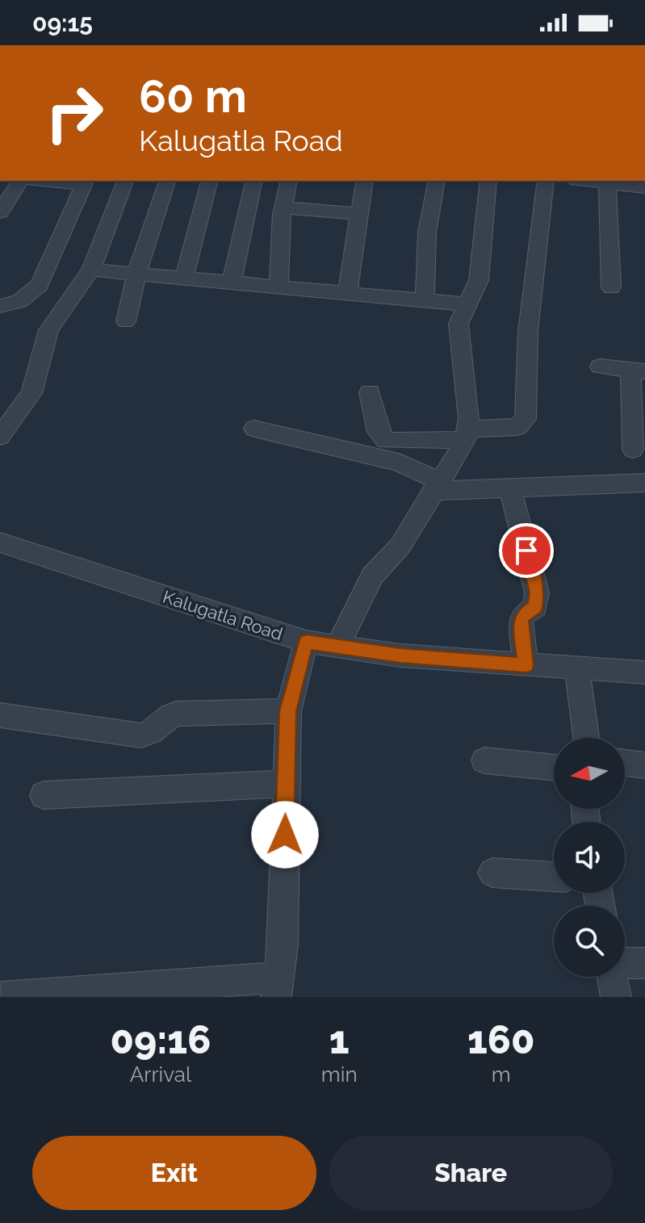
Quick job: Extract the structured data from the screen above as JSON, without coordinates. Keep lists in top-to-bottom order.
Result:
{
  "streets": {
    "street": ["Kalugatla Road"]
  },
  "north": "left",
  "page": {
    "status": "09:15",
    "turn": ["60 m", "Kalugatla Road"],
    "eta": [
      "09:16",
      "Arrival",
      "1",
      "min",
      "160",
      "m"
    ],
    "buttons": ["Exit", "Share"]
  }
}
